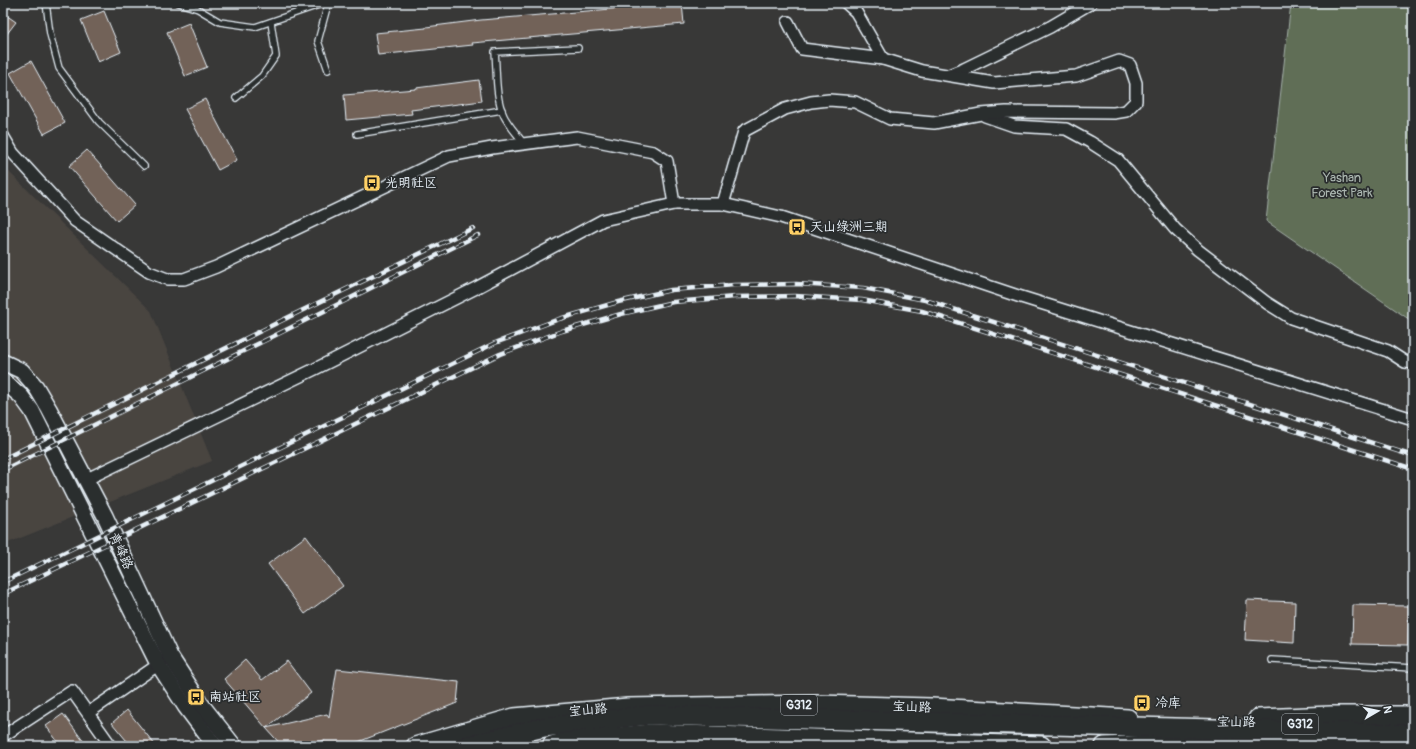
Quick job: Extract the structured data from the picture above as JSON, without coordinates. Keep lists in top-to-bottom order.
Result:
{
  "streets": {
    "main road": ["青峰路", "G312", "宝山路"]
  },
  "parks": ["Yashan Forest Park"],
  "places": {
    "bus stop": [
      "光明社区",
      "天山绿洲三期",
      "南站社区",
      "冷库"
    ]
  },
  "north": "right"
}
